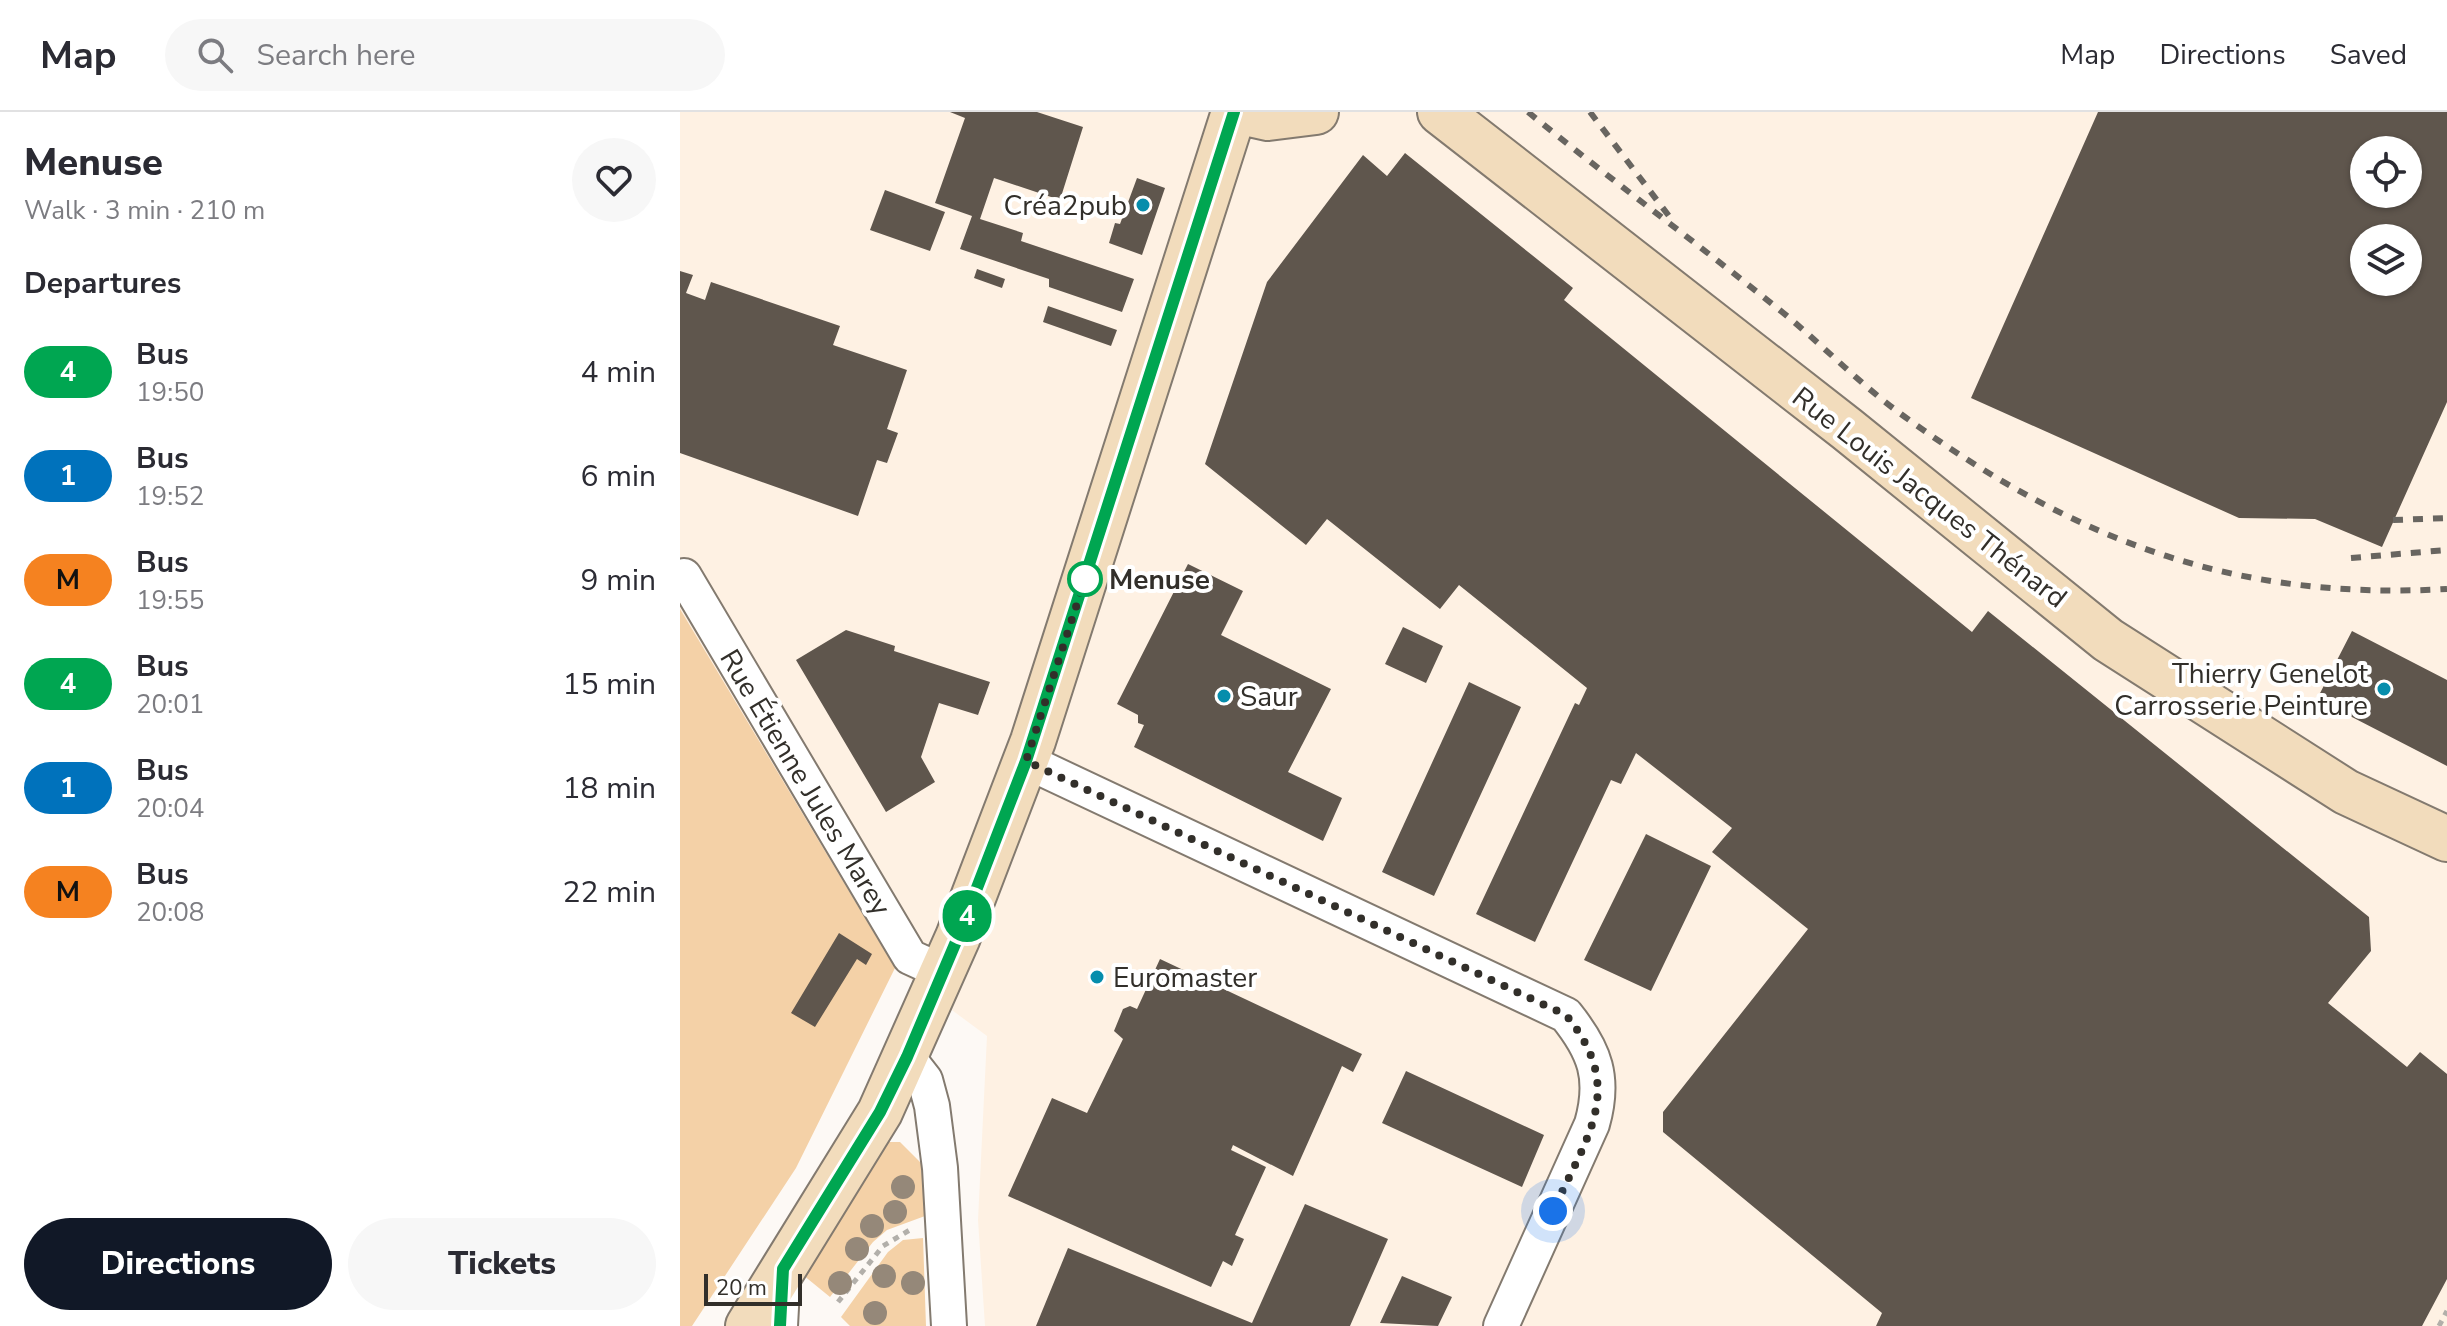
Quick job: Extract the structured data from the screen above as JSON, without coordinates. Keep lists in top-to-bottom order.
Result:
{
  "streets": {
    "main road": ["Rue Louis Jacques Thénard"],
    "street": ["Rue Étienne Jules Marey"]
  },
  "places": [
    "Créa2pub",
    "Menuse",
    "Thierry Genelot Carrosserie Peinture",
    "Saur",
    "Euromaster"
  ],
  "lines": ["bus line 4"],
  "scale_bar": "20 m",
  "page": {
    "header": "Map",
    "search": "Search here",
    "nav": ["Map", "Directions", "Saved"],
    "heading": [
      ["Menuse", "Walk · 3 min · 210 m"],
      "Departures"
    ],
    "on_map": "4",
    "list": [
      {
        "mark": "4",
        "name": "Bus",
        "note": "19:50",
        "value": "4 min"
      },
      {
        "mark": "1",
        "name": "Bus",
        "note": "19:52",
        "value": "6 min"
      },
      {
        "mark": "M",
        "name": "Bus",
        "note": "19:55",
        "value": "9 min"
      },
      {
        "mark": "4",
        "name": "Bus",
        "note": "20:01",
        "value": "15 min"
      },
      {
        "mark": "1",
        "name": "Bus",
        "note": "20:04",
        "value": "18 min"
      },
      {
        "mark": "M",
        "name": "Bus",
        "note": "20:08",
        "value": "22 min"
      }
    ],
    "buttons": ["Directions", "Tickets"],
    "scale": "20 m"
  }
}
